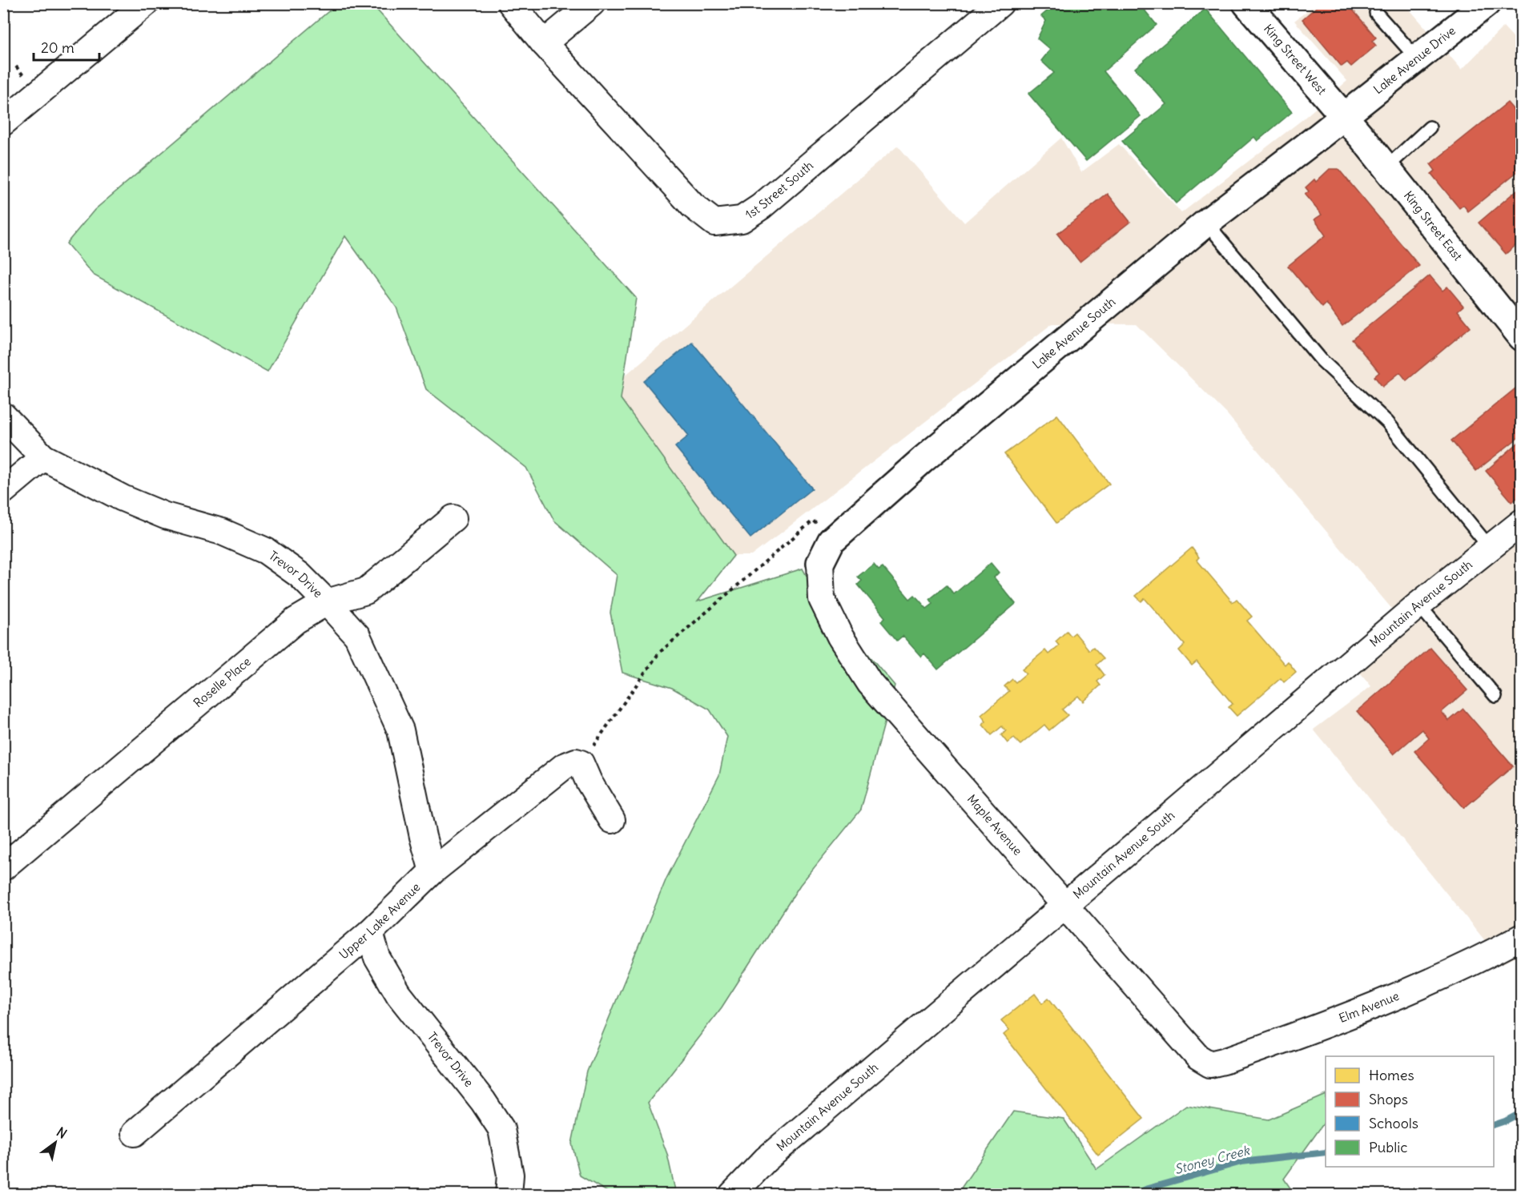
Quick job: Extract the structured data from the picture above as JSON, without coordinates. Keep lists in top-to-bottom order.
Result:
{
  "streets": {
    "street": [
      "Lake Avenue Drive",
      "King Street West",
      "1st Street South",
      "King Street East",
      "Lake Avenue South",
      "Trevor Drive",
      "Mountain Avenue South",
      "Roselle Place",
      "Maple Avenue",
      "Upper Lake Avenue",
      "Elm Avenue"
    ]
  },
  "crossings": [
    ["Lake Avenue Drive", "King Street West"],
    ["Lake Avenue Drive", "King Street East"],
    ["Lake Avenue Drive", "Lake Avenue South"],
    ["King Street West", "King Street East"],
    ["King Street West", "Lake Avenue South"],
    ["King Street East", "Lake Avenue South"],
    ["Lake Avenue South", "Maple Avenue"],
    ["Trevor Drive", "Roselle Place"],
    ["Trevor Drive", "Upper Lake Avenue"],
    ["Mountain Avenue South", "Maple Avenue"],
    ["Maple Avenue", "Elm Avenue"]
  ],
  "water": ["Stoney Creek"],
  "legend": [
    "Homes",
    "Shops",
    "Schools",
    "Public"
  ],
  "scale_bar": "20 m",
  "north": "top right"
}
